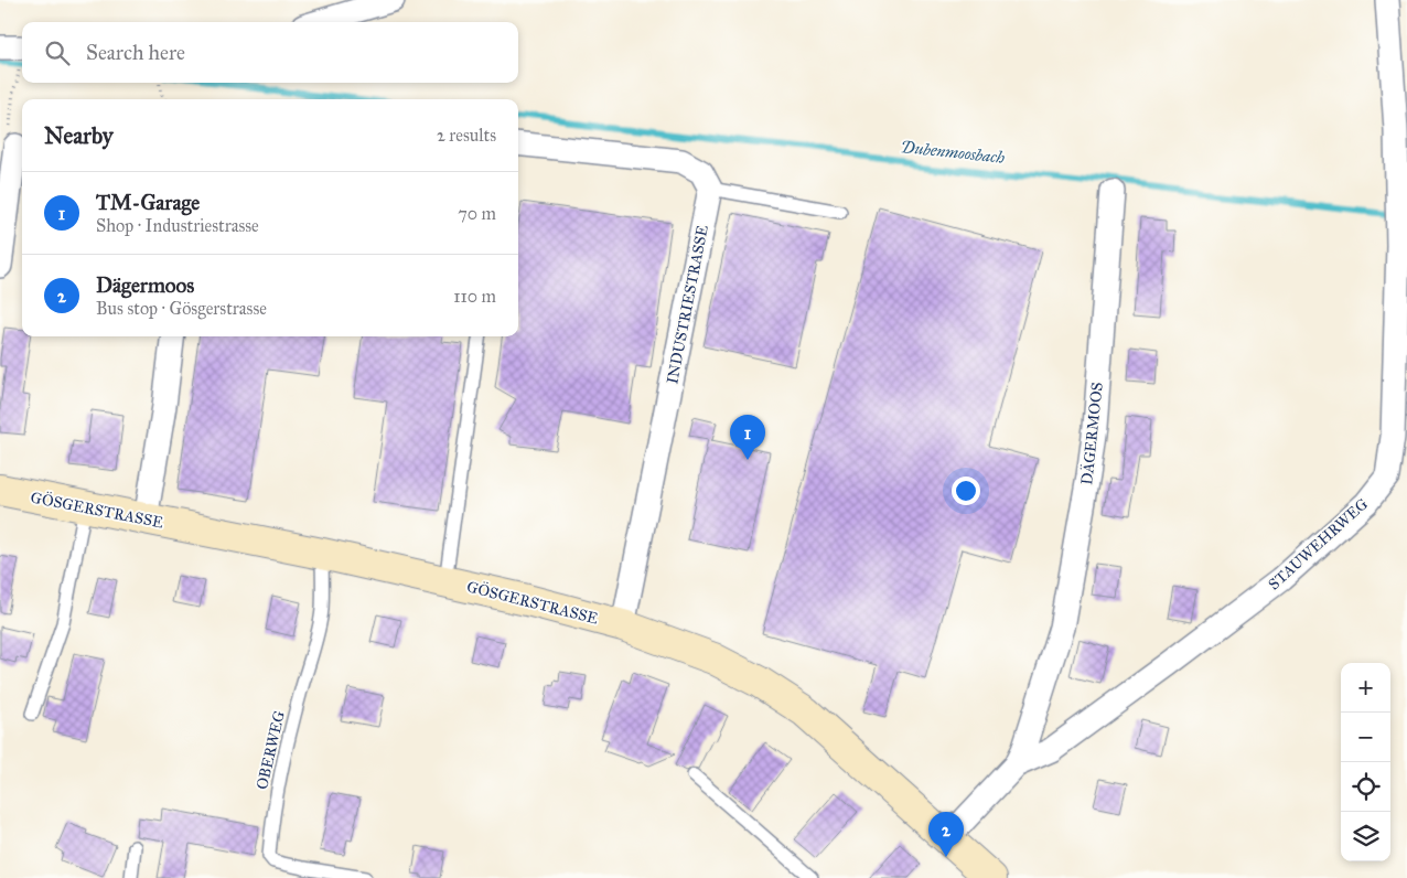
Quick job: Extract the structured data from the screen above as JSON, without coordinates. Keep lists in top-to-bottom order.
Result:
{
  "streets": {
    "main road": ["GÖSGERSTRASSE"],
    "street": ["INDUSTRIESTRASSE", "DÄGERMOOS", "STAUWEHRWEG"],
    "lane": ["OBERWEG"]
  },
  "crossings": [
    ["INDUSTRIESTRASSE", "GÖSGERSTRASSE"],
    ["DÄGERMOOS", "STAUWEHRWEG"],
    ["GÖSGERSTRASSE", "STAUWEHRWEG"],
    ["GÖSGERSTRASSE", "OBERWEG"]
  ],
  "water": ["Dubenmoosbach"],
  "page": {
    "search": "Search here",
    "heading": ["Nearby", "2 results"],
    "list": [
      {
        "mark": "1",
        "name": "TM-Garage",
        "note": "Shop · Industriestrasse",
        "value": "70 m"
      },
      {
        "mark": "2",
        "name": "Dägermoos",
        "note": "Bus stop · Gösgerstrasse",
        "value": "110 m"
      }
    ],
    "pins": ["1", "2"],
    "map_buttons": ["+", "−"]
  }
}
